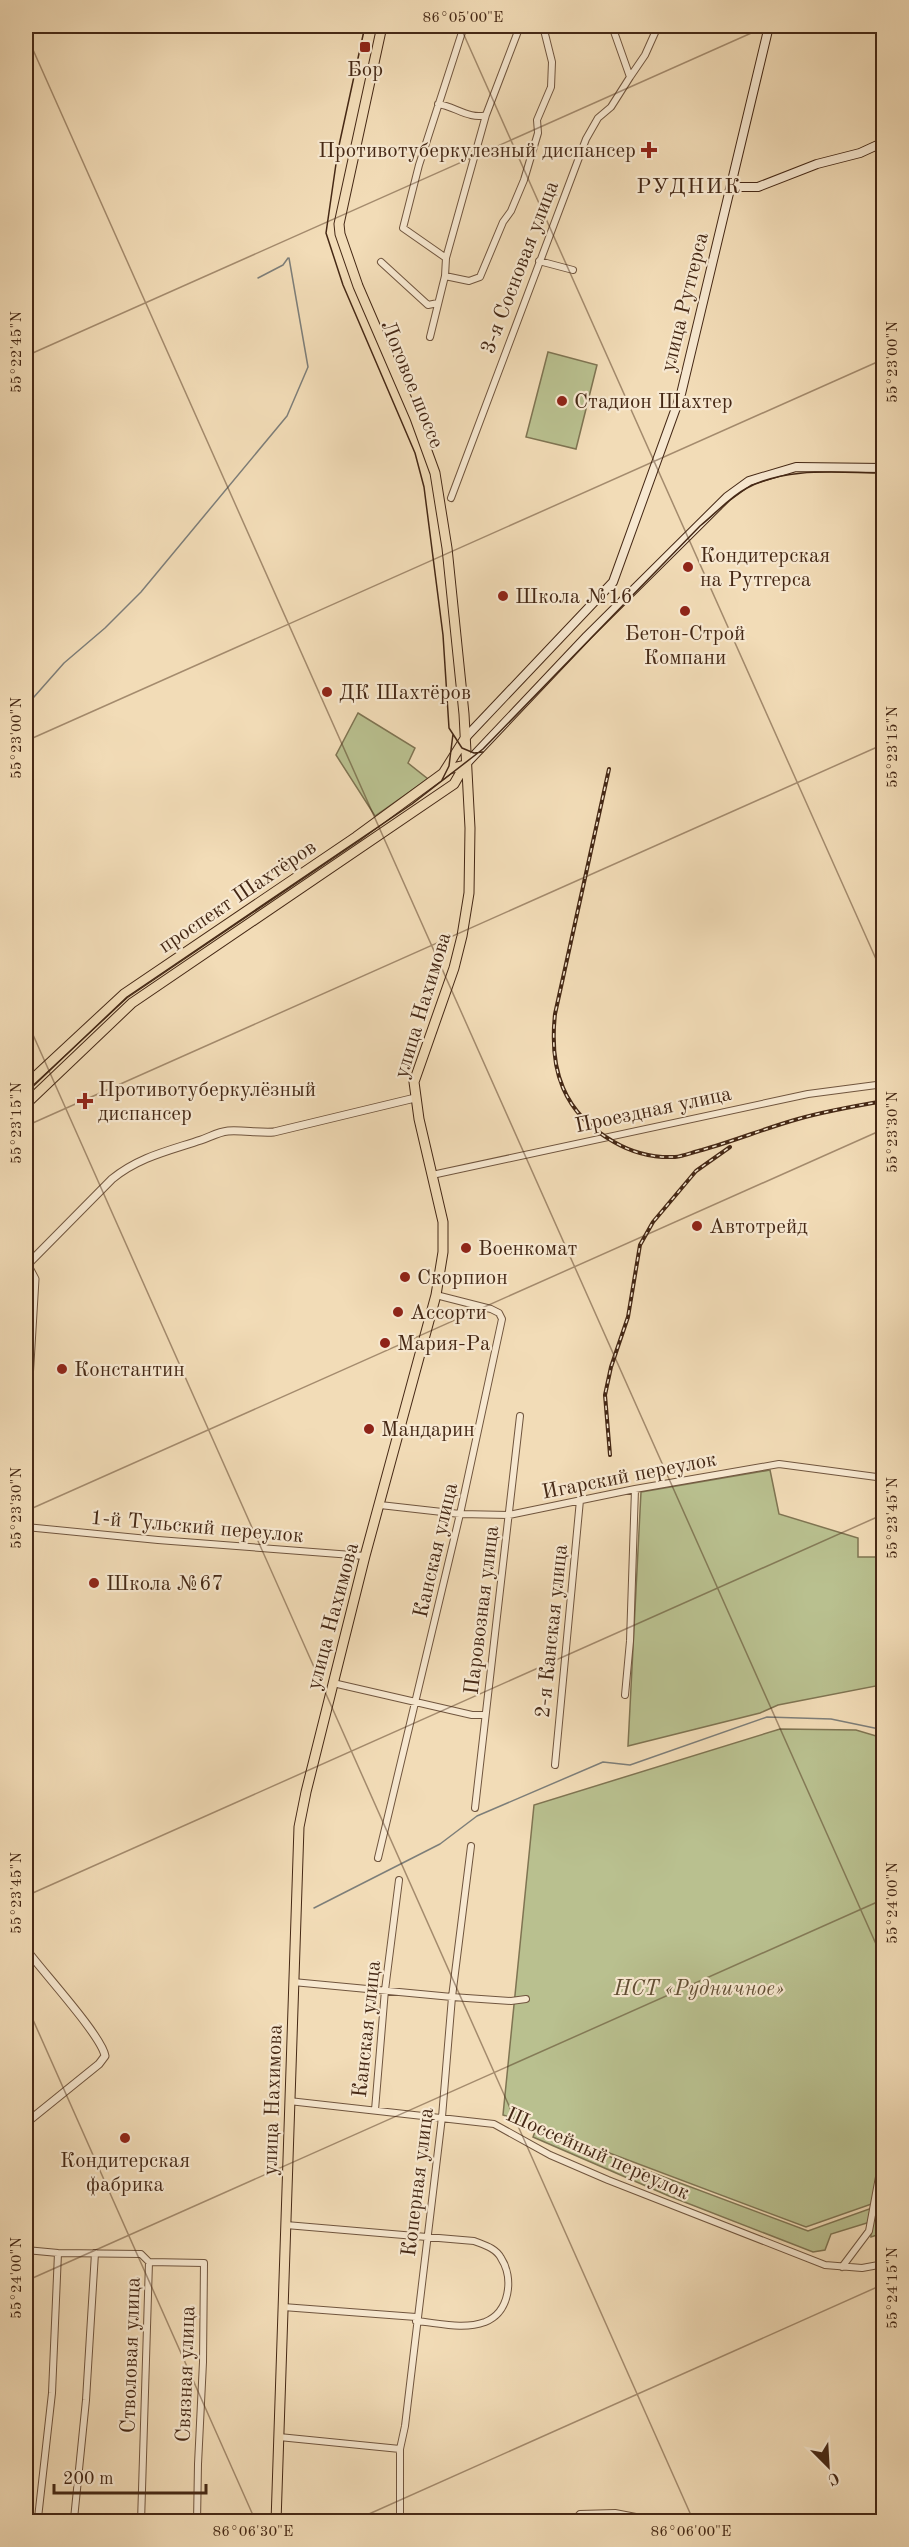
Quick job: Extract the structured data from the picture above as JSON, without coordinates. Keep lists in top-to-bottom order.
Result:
{
  "streets": {
    "main road": [
      "улица Рутгерса",
      "Логовое шоссе",
      "проспект Шахтёров",
      "улица Нахимова"
    ],
    "street": [
      "3-я Сосновая улица",
      "Проездная улица",
      "Игарский переулок",
      "1-й Тульский переулок",
      "Канская улица",
      "Паровозная улица",
      "2-я Канская улица",
      "Шоссейный переулок",
      "Коперная улица",
      "Стволовая улица",
      "Связная улица"
    ]
  },
  "crossings": [
    ["улица Рутгерса", "Логовое шоссе"],
    ["улица Рутгерса", "проспект Шахтёров"],
    ["улица Рутгерса", "улица Нахимова"],
    ["Логовое шоссе", "проспект Шахтёров"],
    ["Логовое шоссе", "улица Нахимова"],
    ["проспект Шахтёров", "улица Нахимова"],
    ["улица Нахимова", "Проездная улица"],
    ["улица Нахимова", "Игарский переулок"],
    ["улица Нахимова", "1-й Тульский переулок"],
    ["улица Нахимова", "Канская улица"],
    ["улица Нахимова", "Шоссейный переулок"],
    ["Игарский переулок", "Канская улица"],
    ["Игарский переулок", "Паровозная улица"],
    ["Игарский переулок", "2-я Канская улица"],
    ["Канская улица", "Шоссейный переулок"],
    ["Шоссейный переулок", "Коперная улица"],
    ["Стволовая улица", "Связная улица"]
  ],
  "districts": ["РУДНИК"],
  "parks": ["НСТ «Рудничное»"],
  "places": {
    "transit": ["Бор"],
    "health": ["Противотуберкулезный диспансер", "Противотуберкулёзный диспансер"],
    "other": [
      "Стадион Шахтер",
      "Кондитерская на Рутгерса",
      "Школа №16",
      "Бетон-Строй Компани",
      "ДК Шахтёров",
      "Автотрейд",
      "Военкомат",
      "Скорпион",
      "Ассорти",
      "Мария-Ра",
      "Константин",
      "Мандарин",
      "Школа №67",
      "Кондитерская фабрика"
    ]
  },
  "scale_bar": "200 m",
  "north": "bottom right",
  "coordinates": [
    "86°05'00\"E",
    "55°22'45\"N",
    "55°23'00\"N",
    "55°23'15\"N",
    "55°23'30\"N",
    "55°23'45\"N",
    "55°24'00\"N",
    "55°24'15\"N",
    "86°06'30\"E",
    "86°06'00\"E"
  ]
}
